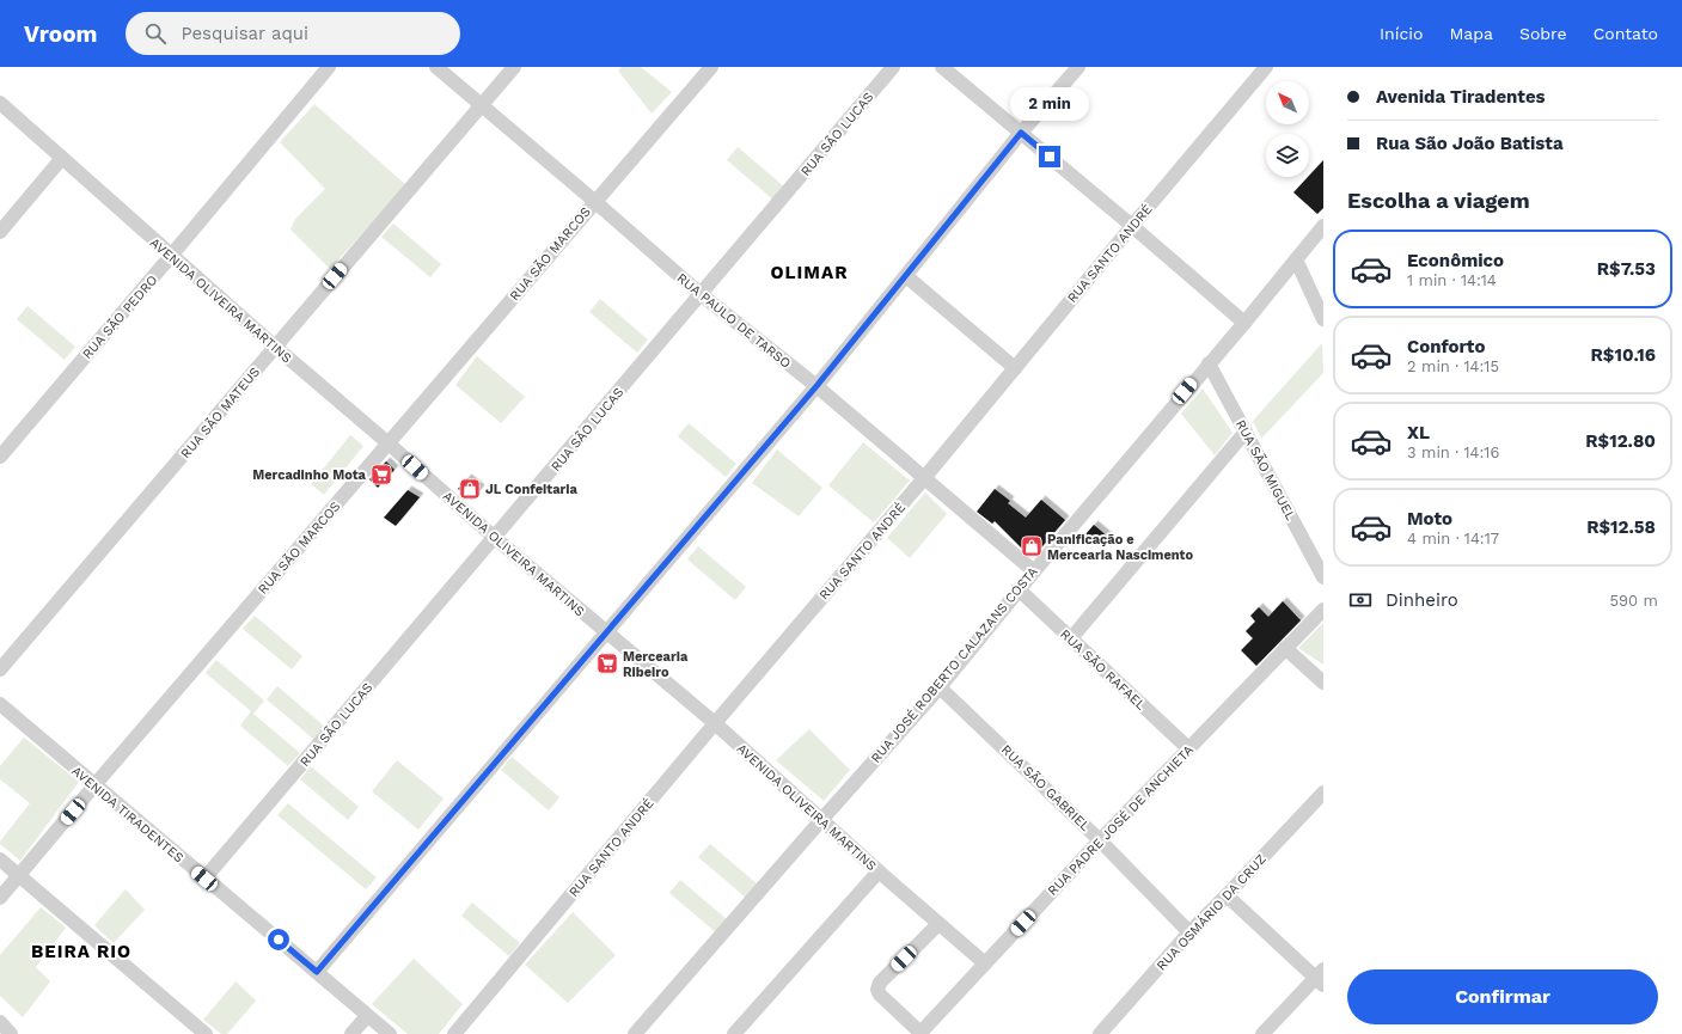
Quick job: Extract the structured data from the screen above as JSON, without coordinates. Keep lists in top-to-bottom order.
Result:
{
  "streets": {
    "street": [
      "RUA SÃO LUCAS",
      "RUA SÃO MARCOS",
      "RUA SANTO ANDRÉ",
      "AVENIDA OLIVEIRA MARTINS",
      "RUA SÃO PEDRO",
      "RUA PAULO DE TARSO",
      "RUA SÃO MATEUS",
      "RUA SÃO MIGUEL",
      "RUA JOSÉ ROBERTO CALAZANS COSTA",
      "RUA SÃO RAFAEL",
      "RUA SÃO GABRIEL",
      "AVENIDA TIRADENTES",
      "RUA PADRE JOSÉ DE ANCHIETA",
      "RUA OSMÁRIO DA CRUZ"
    ]
  },
  "crossings": [
    ["RUA SÃO LUCAS", "AVENIDA OLIVEIRA MARTINS"],
    ["RUA SÃO LUCAS", "RUA PAULO DE TARSO"],
    ["RUA SÃO LUCAS", "AVENIDA TIRADENTES"],
    ["RUA SÃO MARCOS", "AVENIDA OLIVEIRA MARTINS"],
    ["RUA SÃO MARCOS", "RUA PAULO DE TARSO"],
    ["RUA SÃO MARCOS", "AVENIDA TIRADENTES"],
    ["RUA SANTO ANDRÉ", "AVENIDA OLIVEIRA MARTINS"],
    ["RUA SANTO ANDRÉ", "RUA PAULO DE TARSO"],
    ["AVENIDA OLIVEIRA MARTINS", "RUA SÃO PEDRO"],
    ["AVENIDA OLIVEIRA MARTINS", "RUA SÃO MATEUS"],
    ["AVENIDA OLIVEIRA MARTINS", "RUA JOSÉ ROBERTO CALAZANS COSTA"],
    ["AVENIDA OLIVEIRA MARTINS", "RUA PADRE JOSÉ DE ANCHIETA"],
    ["RUA PAULO DE TARSO", "RUA SÃO MATEUS"],
    ["RUA PAULO DE TARSO", "RUA JOSÉ ROBERTO CALAZANS COSTA"],
    ["RUA SÃO MIGUEL", "RUA JOSÉ ROBERTO CALAZANS COSTA"],
    ["RUA JOSÉ ROBERTO CALAZANS COSTA", "RUA SÃO RAFAEL"],
    ["RUA JOSÉ ROBERTO CALAZANS COSTA", "RUA SÃO GABRIEL"],
    ["RUA SÃO RAFAEL", "RUA PADRE JOSÉ DE ANCHIETA"],
    ["RUA SÃO GABRIEL", "RUA PADRE JOSÉ DE ANCHIETA"],
    ["RUA SÃO GABRIEL", "RUA OSMÁRIO DA CRUZ"]
  ],
  "districts": ["OLIMAR", "BEIRA RIO"],
  "places": {
    "supermarket": ["Mercadinho Mota", "Mercearia Ribeiro"],
    "shop": ["JL Confeitaria", "Panificação e Mercearia Nascimento"]
  },
  "north": "top left",
  "page": {
    "header": "Vroom",
    "search": "Pesquisar aqui",
    "nav": [
      "Início",
      "Mapa",
      "Sobre",
      "Contato"
    ],
    "banner": ["Avenida Tiradentes", "Rua São João Batista"],
    "bubble": "2 min",
    "heading": "Escolha a viagem",
    "list": [
      {
        "name": "Econômico",
        "note": "1 min · 14:14",
        "value": "R$7.53"
      },
      {
        "name": "Conforto",
        "note": "2 min · 14:15",
        "value": "R$10.16"
      },
      {
        "name": "XL",
        "note": "3 min · 14:16",
        "value": "R$12.80"
      },
      {
        "name": "Moto",
        "note": "4 min · 14:17",
        "value": "R$12.58"
      }
    ],
    "pay": ["Dinheiro", "590 m"],
    "buttons": "Confirmar"
  }
}
